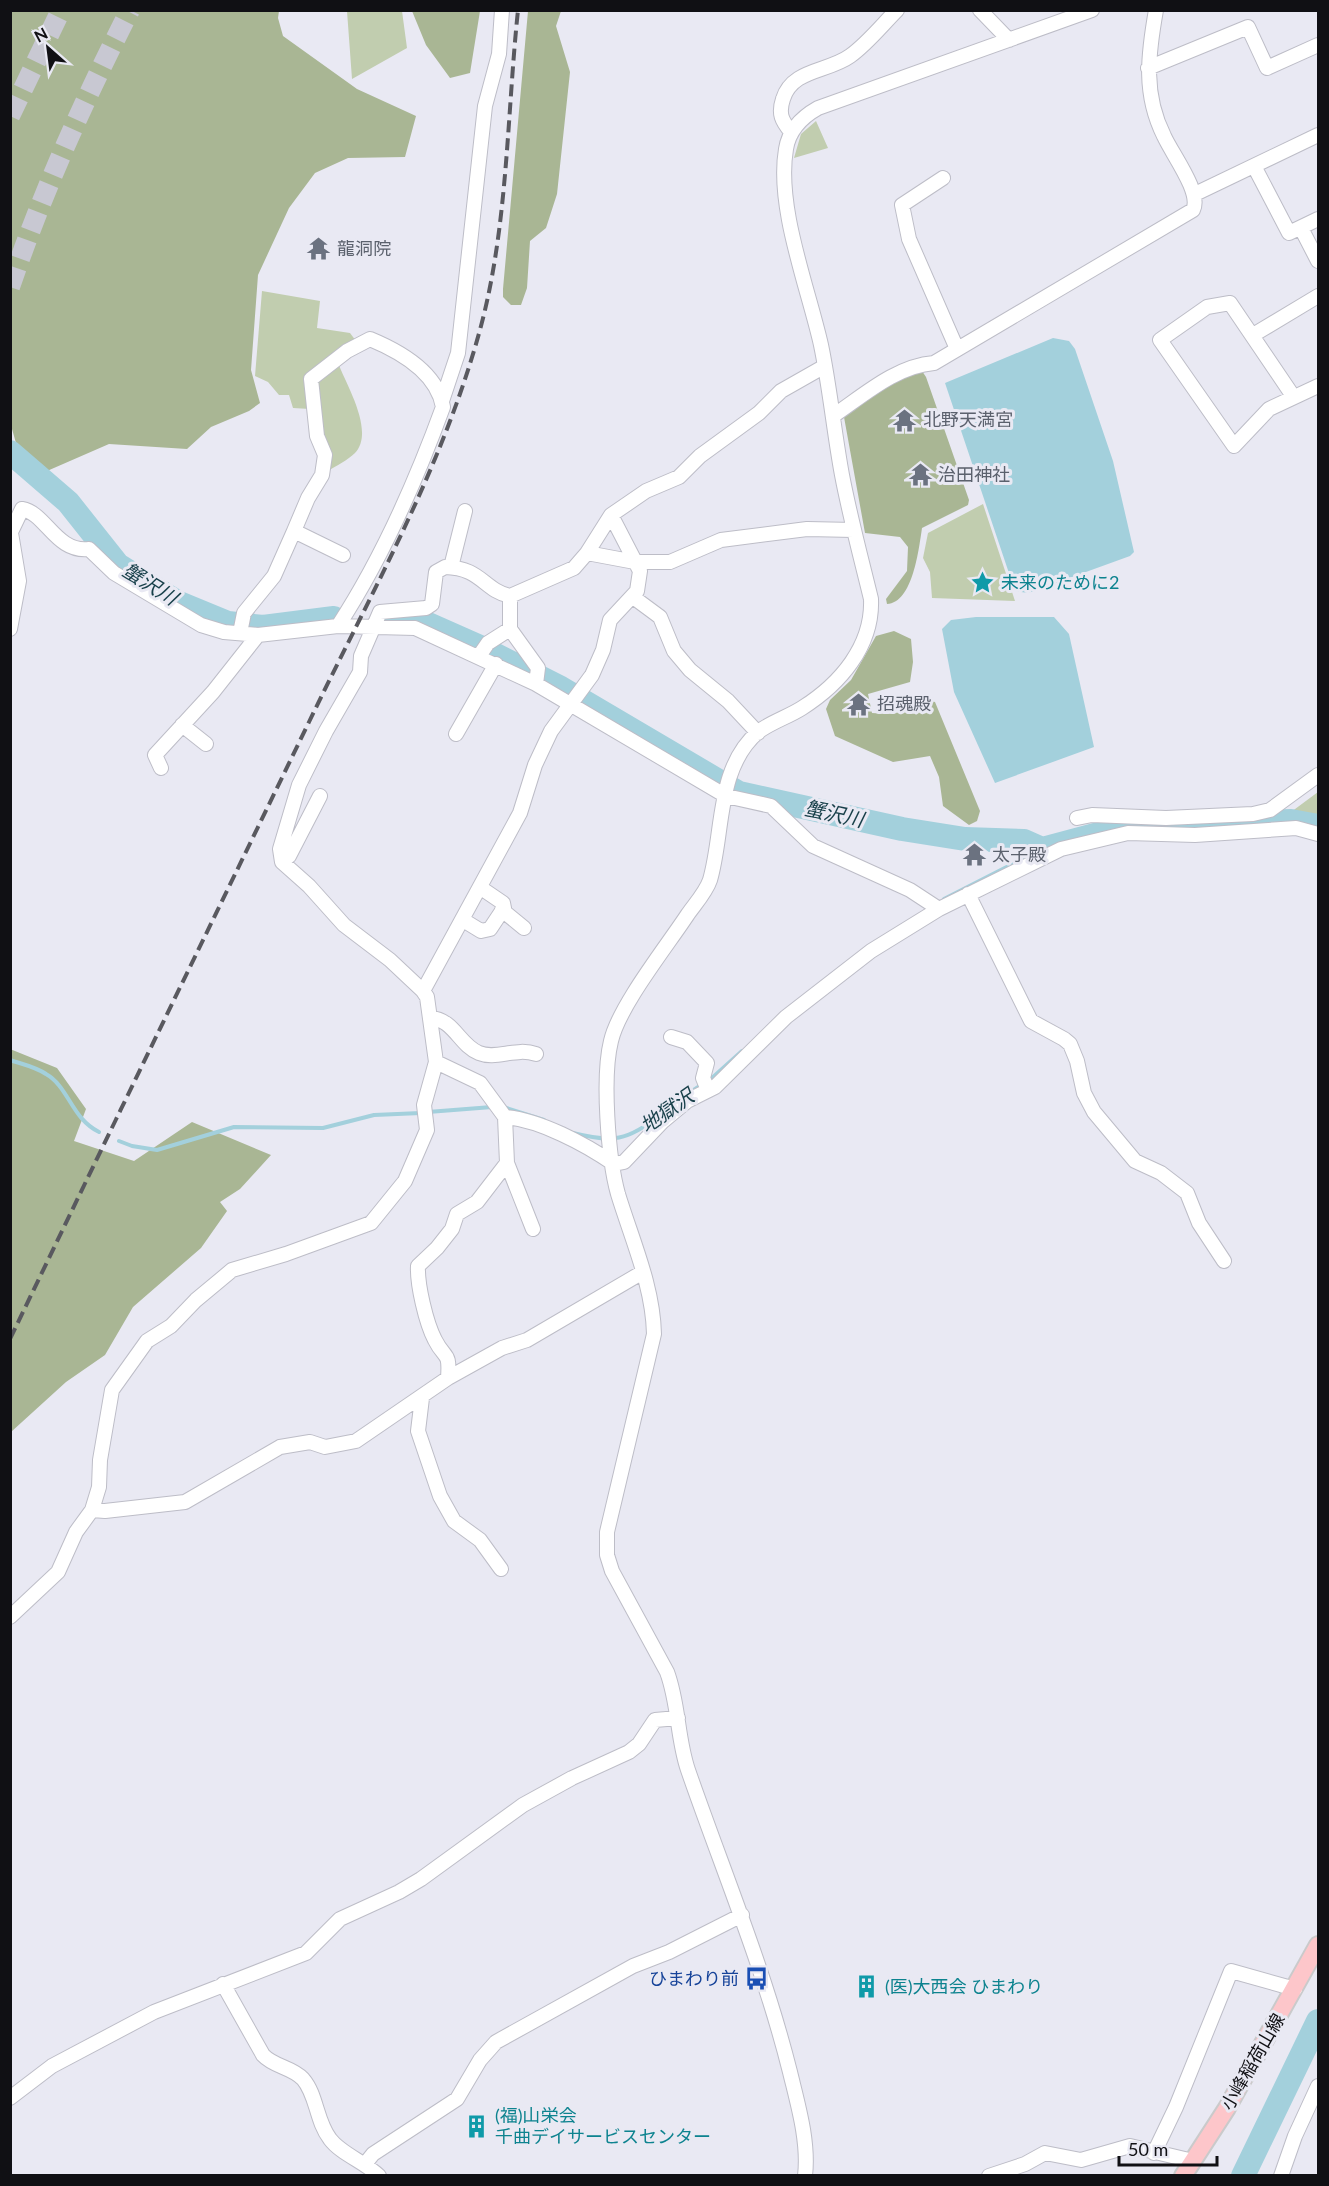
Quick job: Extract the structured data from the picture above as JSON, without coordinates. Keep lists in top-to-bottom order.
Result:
{
  "streets": {
    "main road": ["小峰稲荷山線"]
  },
  "water": ["蟹沢川", "地獄沢"],
  "places": {
    "temple": [
      "龍洞院",
      "北野天満宮",
      "治田神社",
      "招魂殿",
      "太子殿"
    ],
    "place": ["未来のために2"],
    "bus stop": ["ひまわり前"],
    "building": ["(医)大西会 ひまわり", "(福)山栄会 千曲デイサービスセンター"]
  },
  "scale_bar": "50 m",
  "north": "top left"
}
